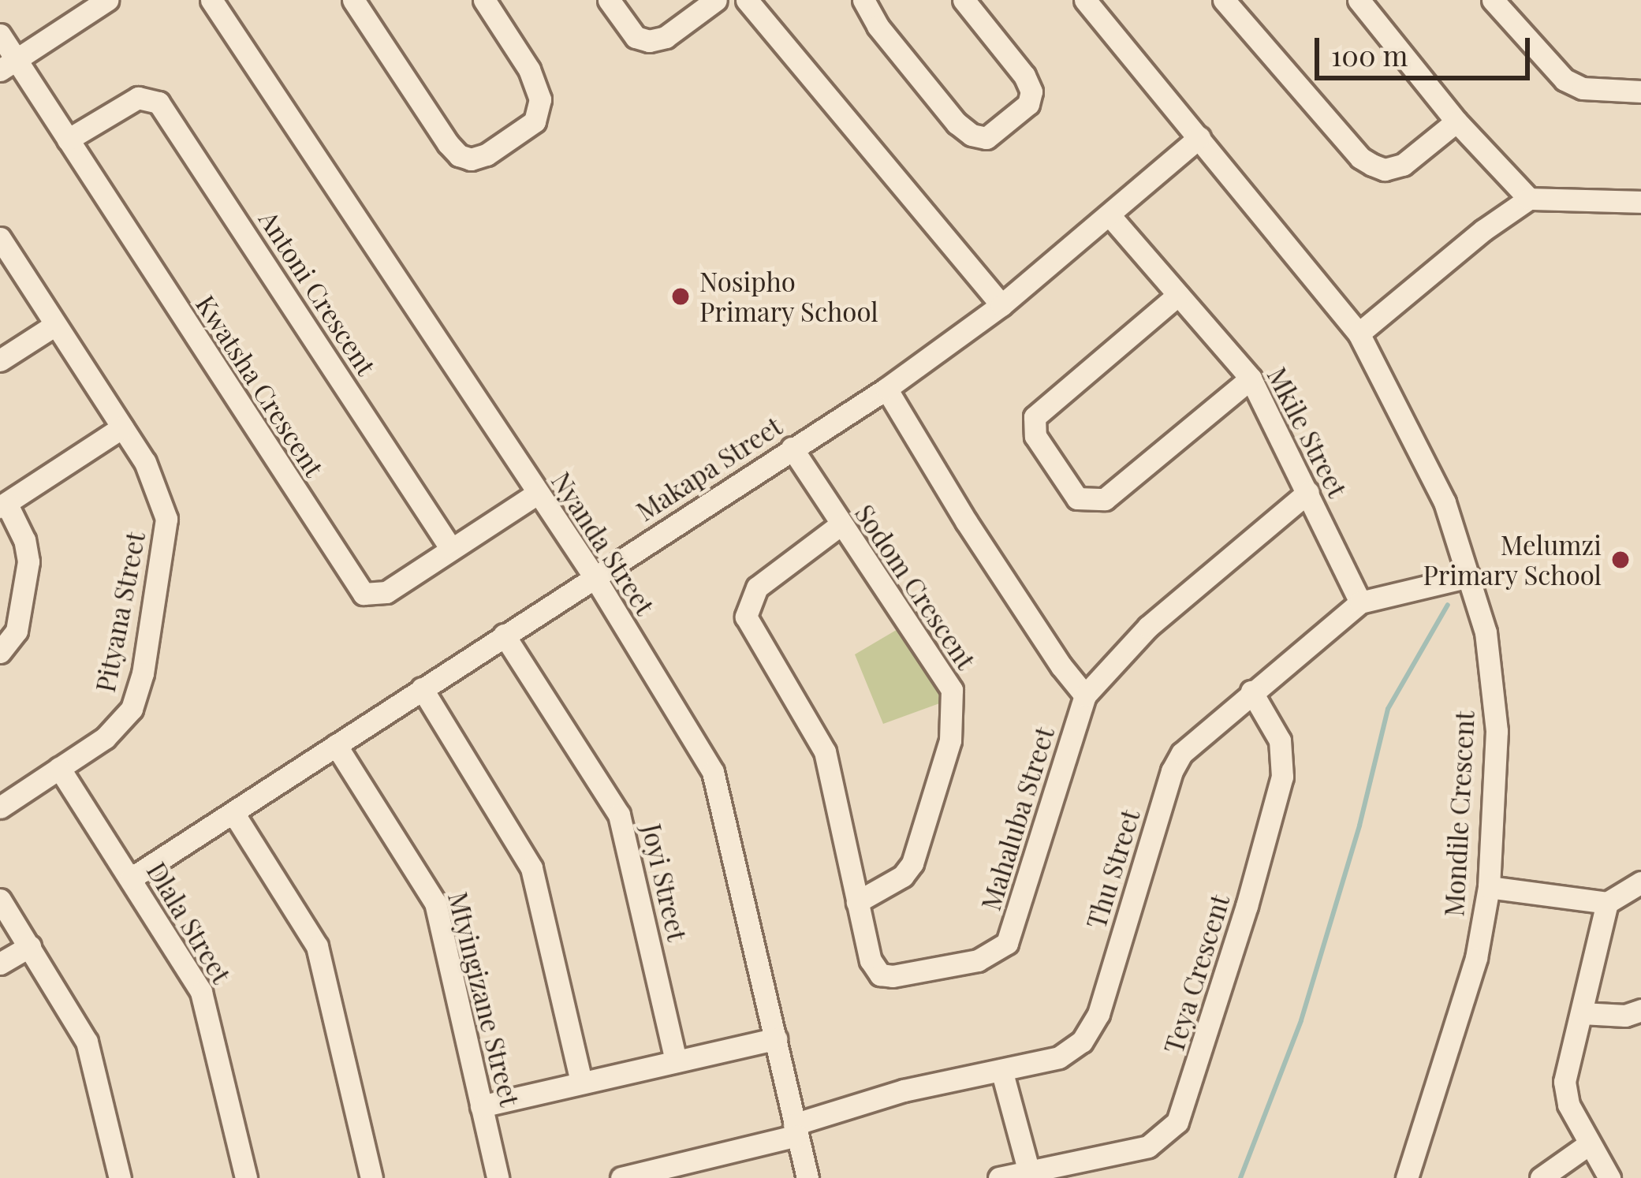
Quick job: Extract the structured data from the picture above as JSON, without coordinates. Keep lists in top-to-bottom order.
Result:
{
  "streets": {
    "street": [
      "Antoni Crescent",
      "Kwatsha Crescent",
      "Mkile Street",
      "Makapa Street",
      "Nyanda Street",
      "Sodom Crescent",
      "Pityana Street",
      "Mondile Crescent",
      "Mahaluba Street",
      "Thu Street",
      "Joyi Street",
      "Dlala Street",
      "Teya Crescent",
      "Mtyingizane Street"
    ]
  },
  "crossings": [
    ["Antoni Crescent", "Kwatsha Crescent"],
    ["Kwatsha Crescent", "Nyanda Street"],
    ["Mkile Street", "Makapa Street"],
    ["Mkile Street", "Mahaluba Street"],
    ["Mkile Street", "Thu Street"],
    ["Makapa Street", "Nyanda Street"],
    ["Makapa Street", "Sodom Crescent"],
    ["Makapa Street", "Mondile Crescent"],
    ["Makapa Street", "Joyi Street"],
    ["Makapa Street", "Dlala Street"],
    ["Makapa Street", "Mtyingizane Street"],
    ["Nyanda Street", "Thu Street"],
    ["Sodom Crescent", "Mahaluba Street"],
    ["Pityana Street", "Dlala Street"],
    ["Mondile Crescent", "Thu Street"],
    ["Thu Street", "Teya Crescent"]
  ],
  "places": ["Nosipho Primary School", "Melumzi Primary School"],
  "scale_bar": "100 m"
}
